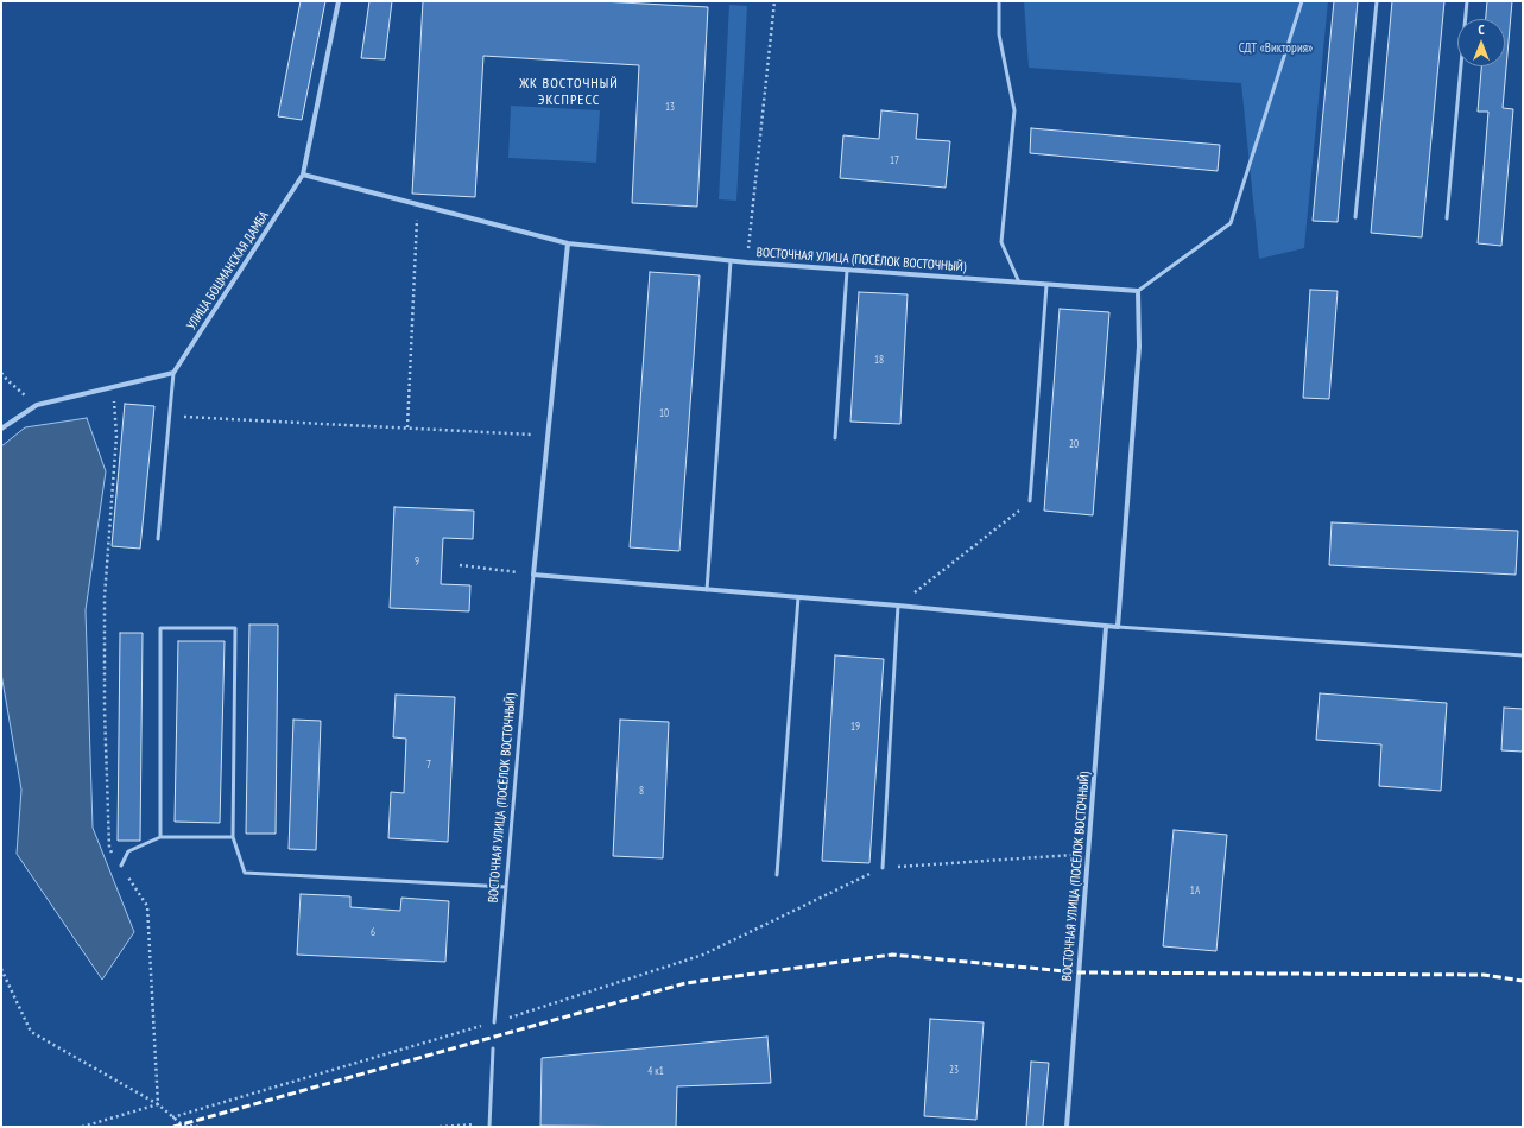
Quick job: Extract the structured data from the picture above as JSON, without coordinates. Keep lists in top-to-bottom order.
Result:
{
  "streets": {
    "street": ["ВОСТОЧНАЯ УЛИЦА (ПОСЁЛОК ВОСТОЧНЫЙ)", "УЛИЦА БОЦМАНСКАЯ ДАМБА"]
  },
  "districts": ["ЖК ВОСТОЧНЫЙ ЭКСПРЕСС"],
  "parks": ["СДТ «Виктория»"],
  "house_numbers": [
    "13",
    "17",
    "18",
    "10",
    "20",
    "9",
    "19",
    "7",
    "8",
    "1А",
    "6",
    "23",
    "4 к1"
  ],
  "north": "top"
}
